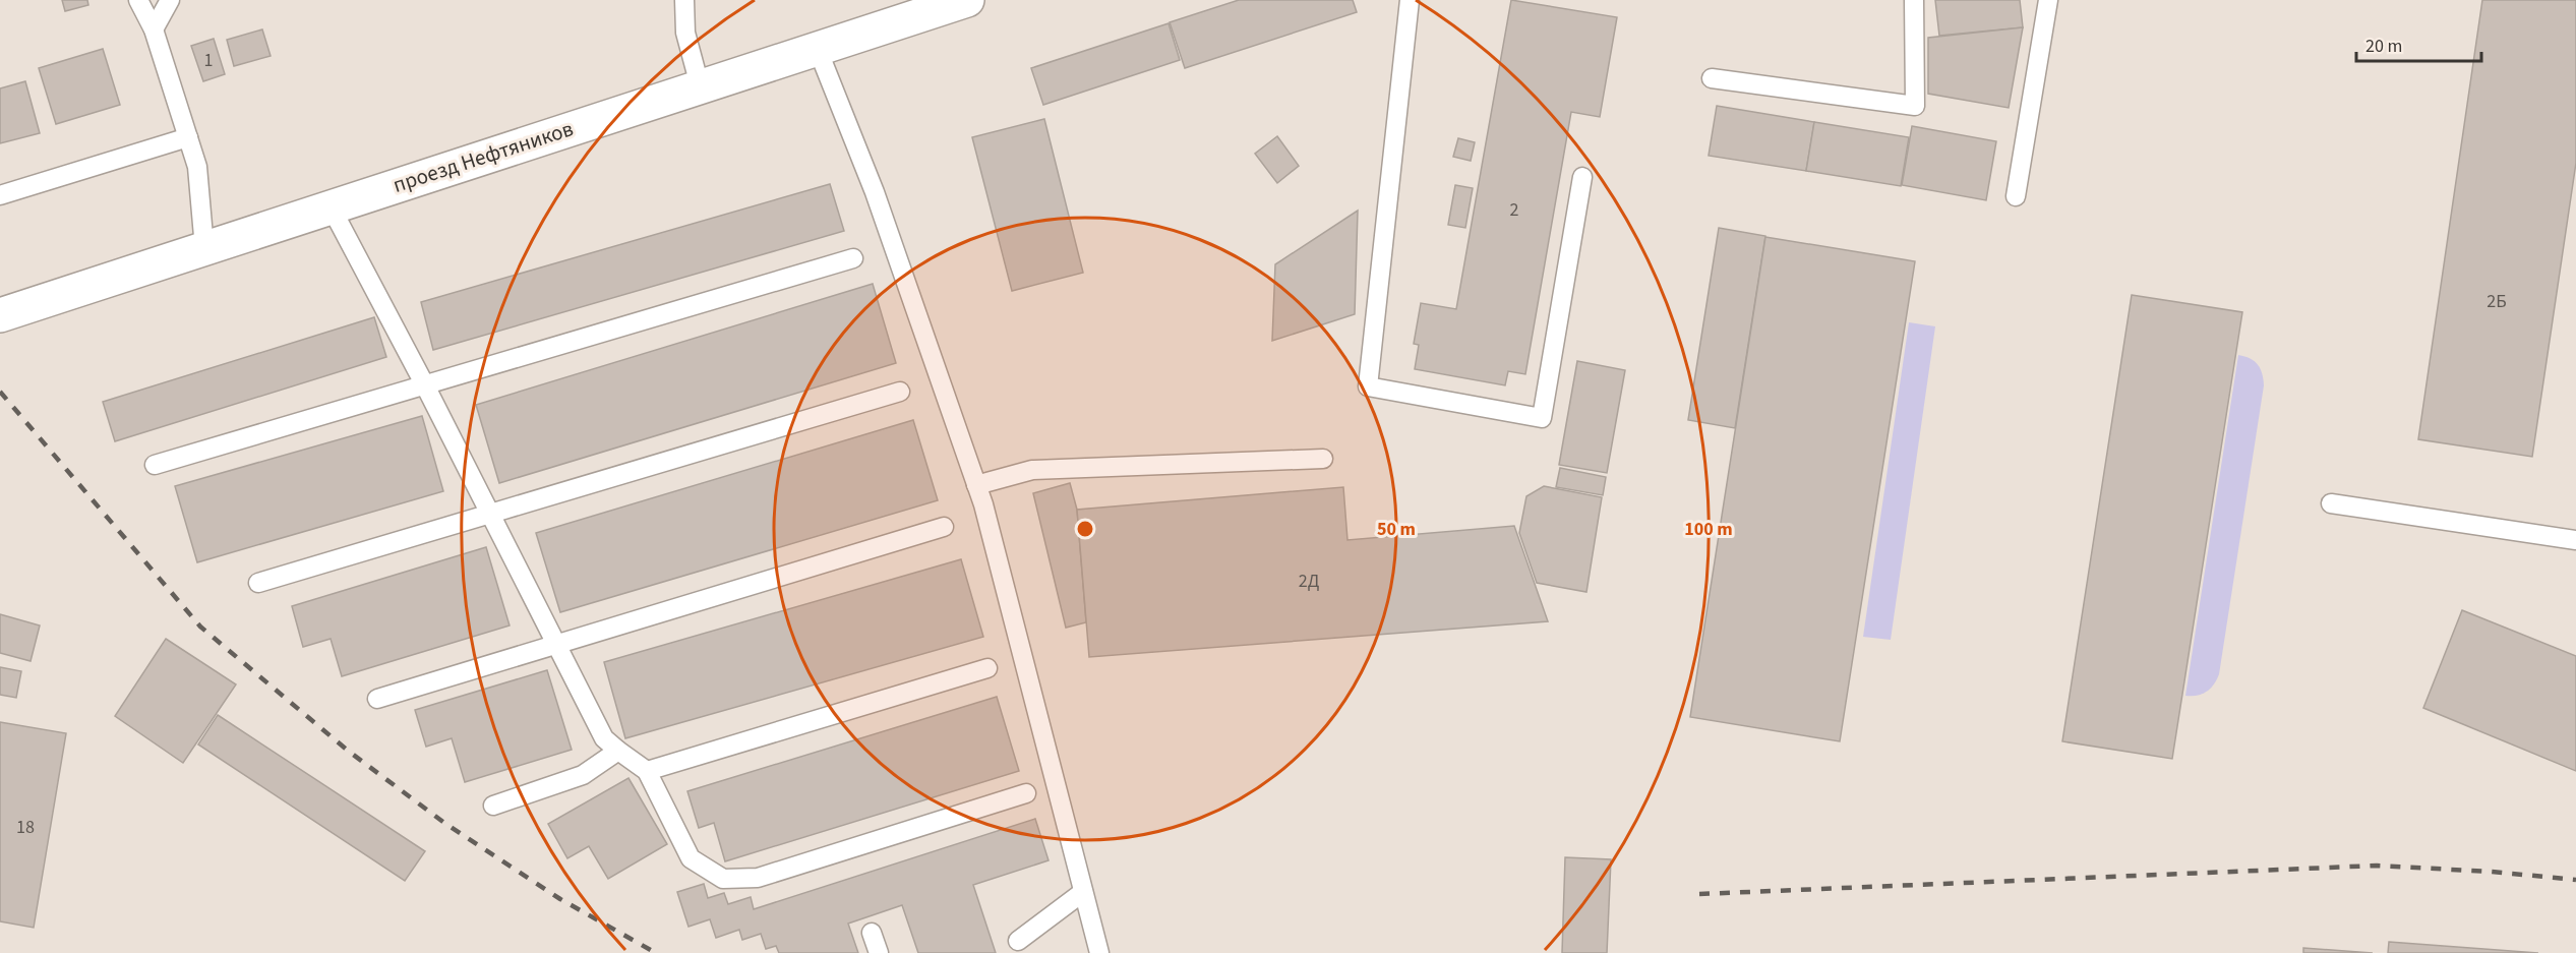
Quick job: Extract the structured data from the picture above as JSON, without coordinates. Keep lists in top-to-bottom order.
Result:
{
  "streets": {
    "street": ["проезд Нефтяников"]
  },
  "house_numbers": [
    "1",
    "2",
    "2Б",
    "2Д",
    "18"
  ],
  "scale_bar": "20 m",
  "rings": ["50 m", "100 m"]
}
